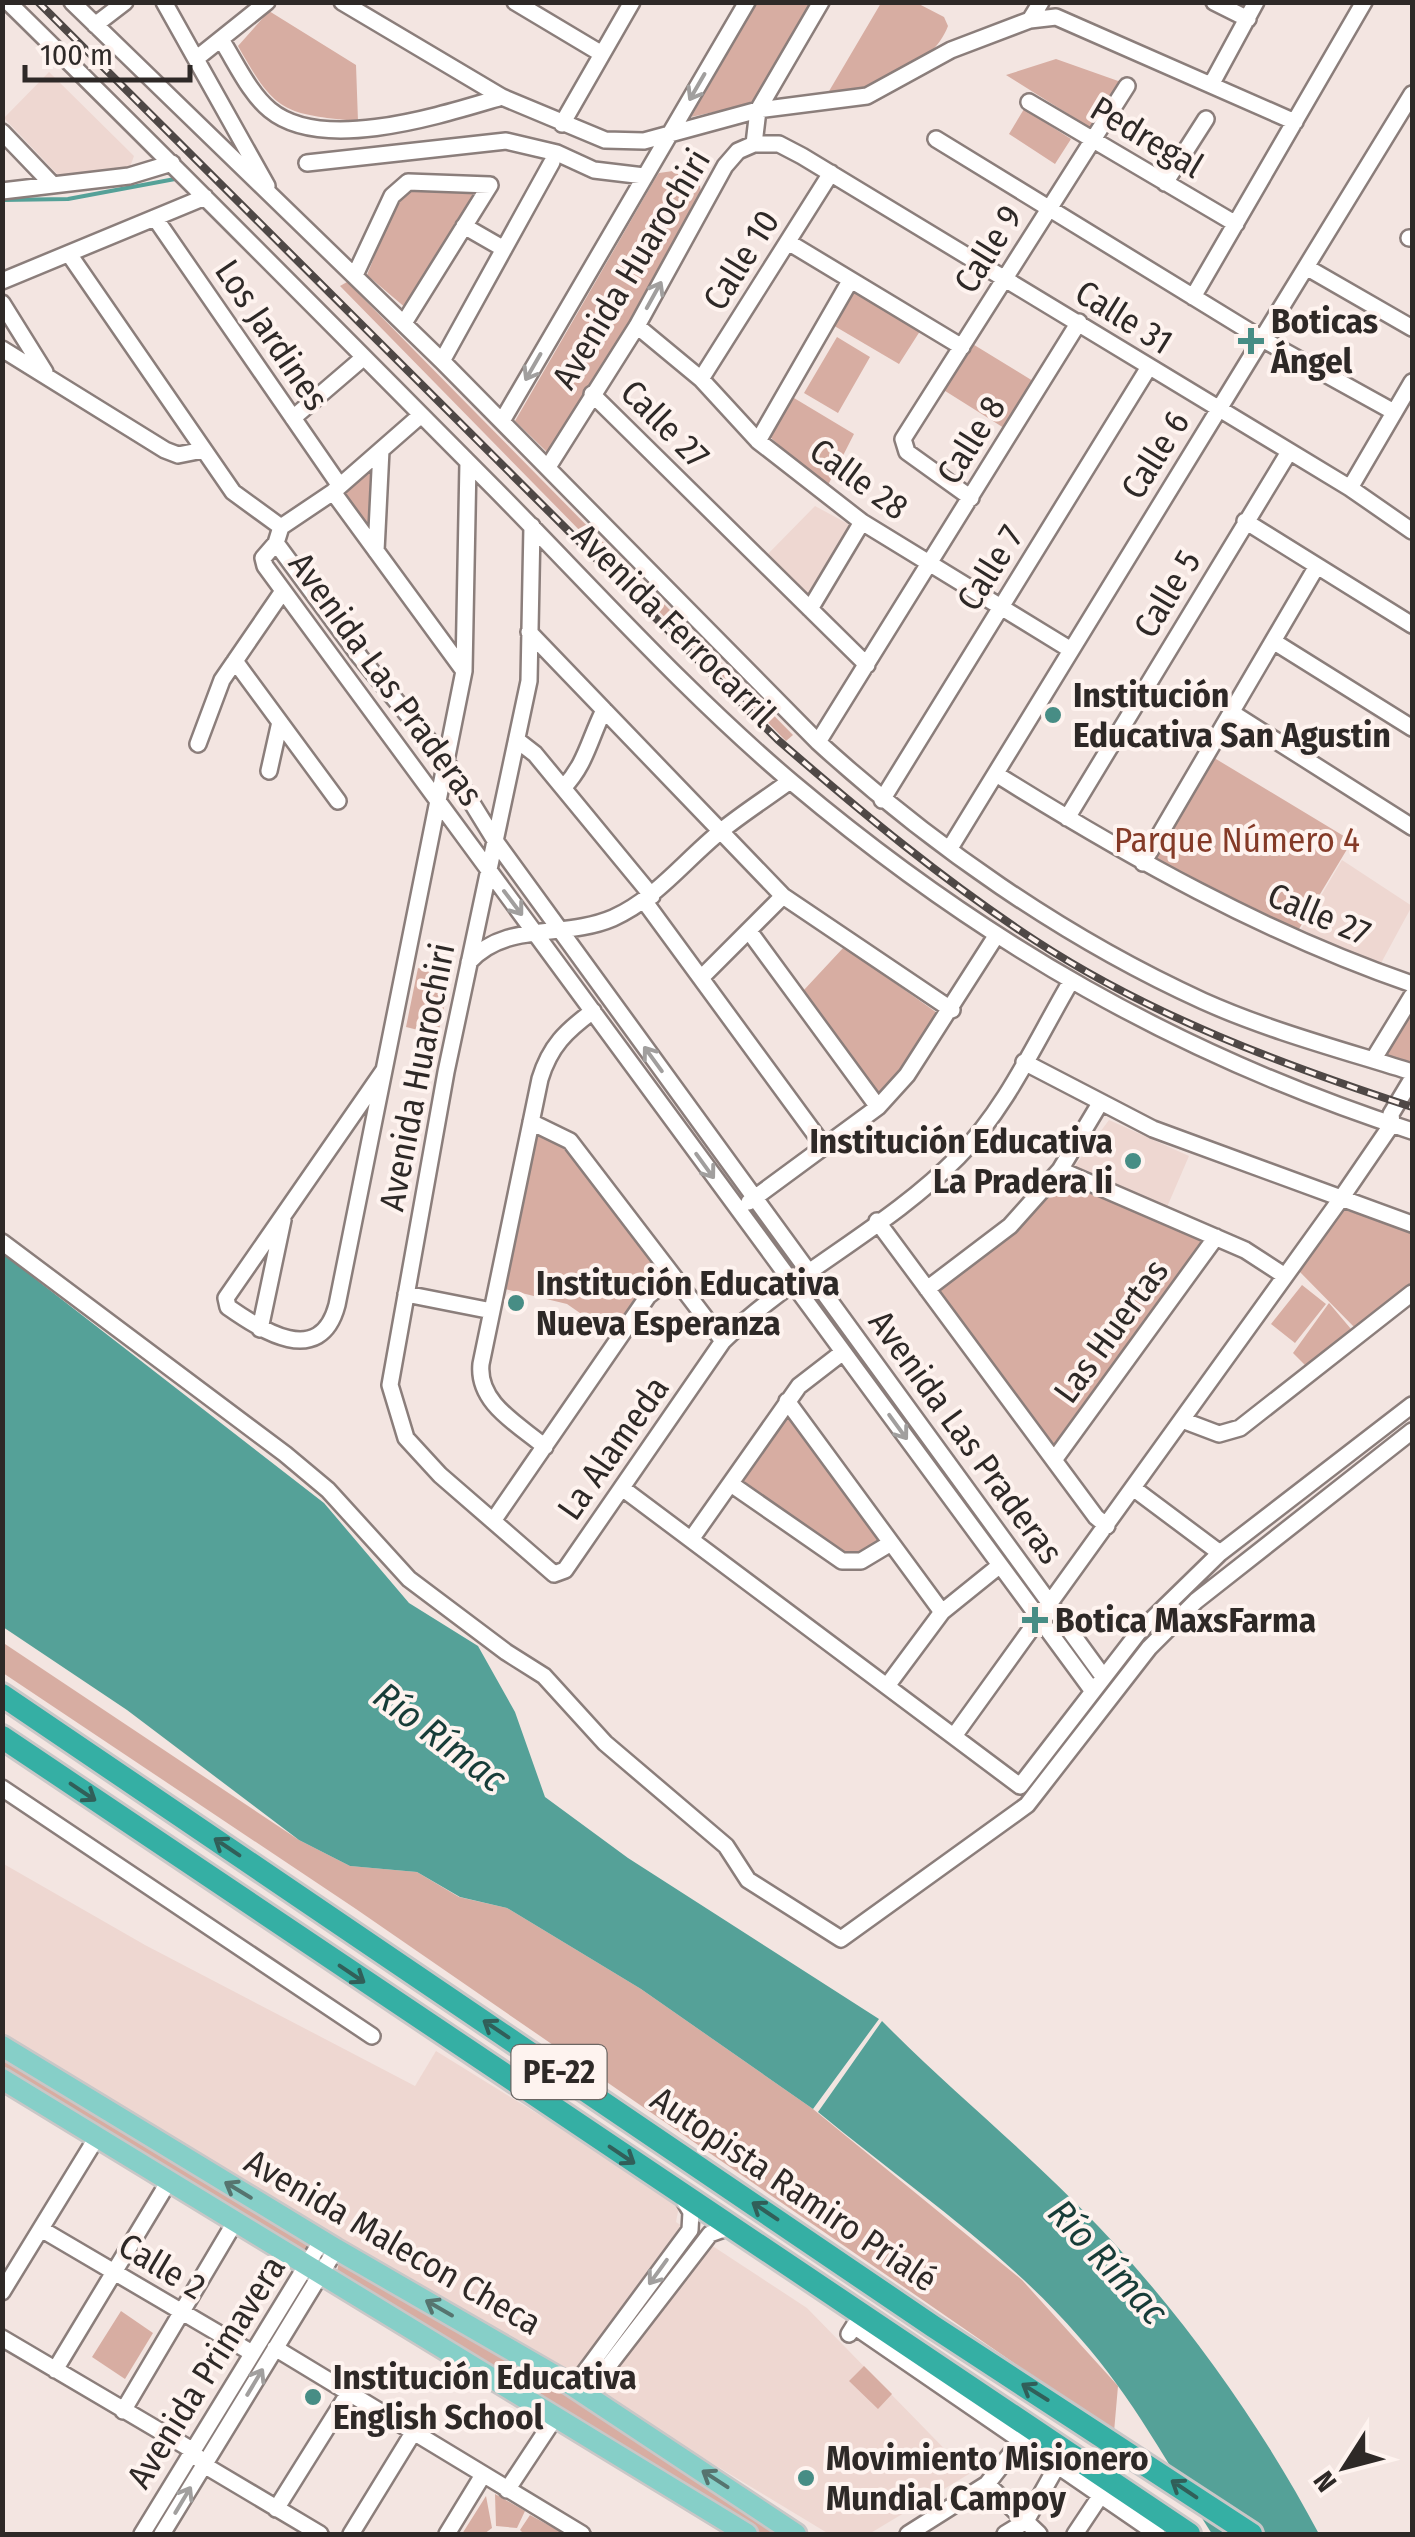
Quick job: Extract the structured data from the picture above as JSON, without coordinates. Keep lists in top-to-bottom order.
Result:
{
  "streets": {
    "highway": ["PE-22", "Autopista Ramiro Prialé"],
    "main road": ["Avenida Malecon Checa"],
    "street": [
      "Pedregal",
      "Calle 9",
      "Calle 10",
      "Avenida Huarochiri",
      "Calle 31",
      "Los Jardines",
      "Calle 27",
      "Calle 8",
      "Calle 6",
      "Calle 28",
      "Calle 7",
      "Calle 5",
      "Avenida Ferrocarril",
      "Avenida Las Praderas",
      "Las Huertas",
      "La Alameda",
      "Calle 2",
      "Avenida Primavera"
    ]
  },
  "crossings": [
    ["Pedregal", "Calle 9"],
    ["Calle 9", "Calle 31"],
    ["Calle 9", "Calle 8"],
    ["Calle 10", "Calle 31"],
    ["Calle 10", "Calle 28"],
    ["Avenida Huarochiri", "Calle 31"],
    ["Avenida Huarochiri", "Los Jardines"],
    ["Avenida Huarochiri", "Calle 27"],
    ["Avenida Huarochiri", "Calle 28"],
    ["Avenida Huarochiri", "Avenida Ferrocarril"],
    ["Avenida Huarochiri", "Avenida Las Praderas"],
    ["Avenida Huarochiri", "La Alameda"],
    ["Calle 31", "Calle 8"],
    ["Calle 31", "Calle 6"],
    ["Calle 31", "Calle 7"],
    ["Calle 31", "Calle 5"],
    ["Calle 27", "Calle 8"],
    ["Calle 27", "Calle 6"],
    ["Calle 27", "Calle 5"],
    ["Calle 8", "Calle 28"],
    ["Calle 8", "Avenida Ferrocarril"],
    ["Calle 6", "Calle 28"],
    ["Calle 6", "Avenida Ferrocarril"],
    ["Calle 28", "Calle 7"],
    ["Calle 7", "Avenida Ferrocarril"],
    ["Avenida Ferrocarril", "La Alameda"],
    ["Avenida Las Praderas", "La Alameda"],
    ["Avenida Malecon Checa", "Avenida Primavera"],
    ["Calle 2", "Avenida Primavera"]
  ],
  "water": ["Río Rímac"],
  "parks": ["Parque Número 4"],
  "places": {
    "health": ["Boticas Ángel", "Botica MaxsFarma"],
    "other": [
      "Institución Educativa San Agustin",
      "Institución Educativa La Pradera Ii",
      "Institución Educativa Nueva Esperanza",
      "Institución Educativa English School",
      "Movimiento Misionero Mundial Campoy"
    ]
  },
  "scale_bar": "100 m",
  "north": "bottom left"
}
